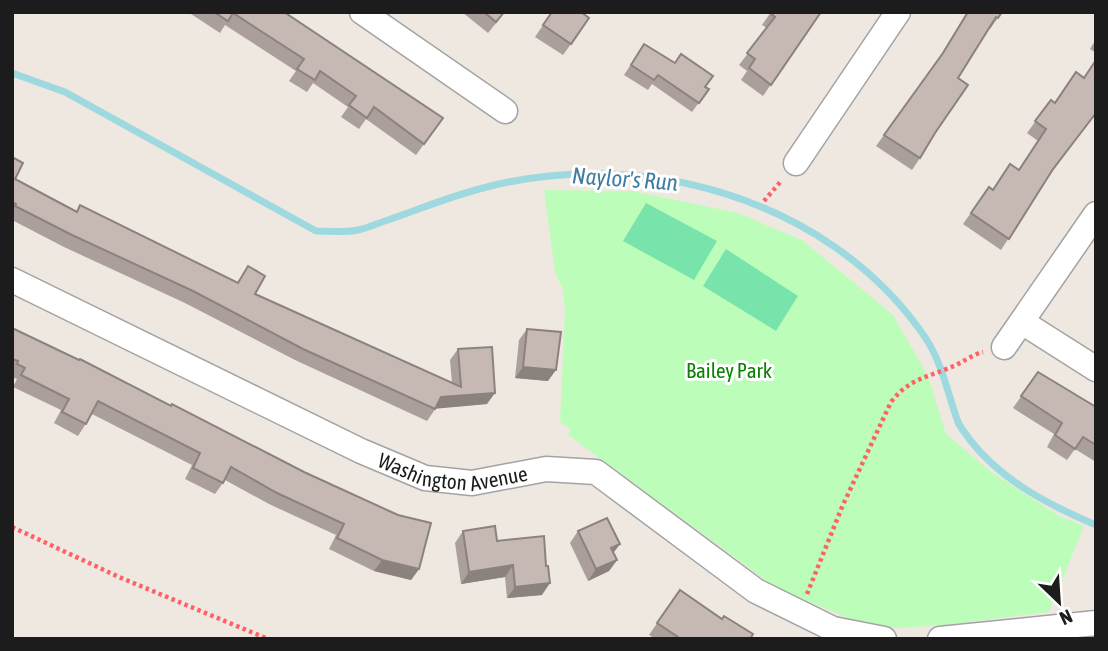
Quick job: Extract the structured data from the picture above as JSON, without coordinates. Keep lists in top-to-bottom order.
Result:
{
  "streets": {
    "street": ["Washington Avenue"]
  },
  "water": ["Naylor's Run"],
  "parks": ["Bailey Park"],
  "north": "bottom right"
}
